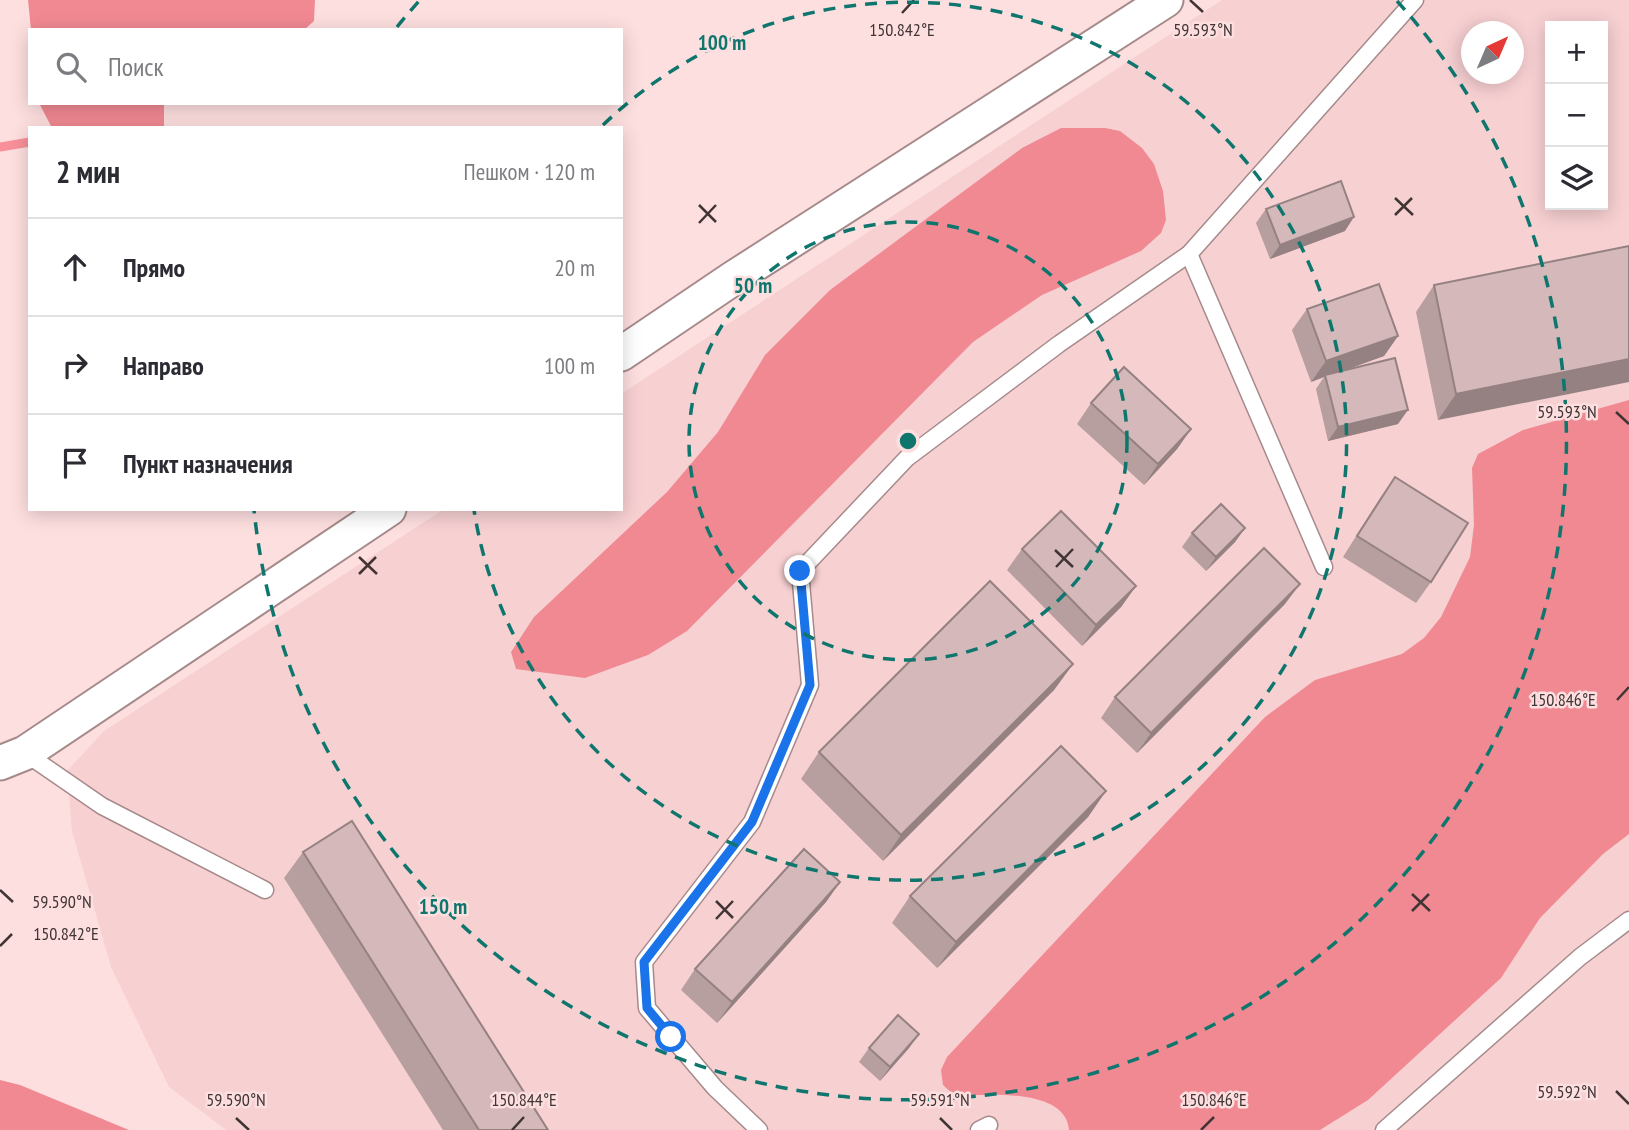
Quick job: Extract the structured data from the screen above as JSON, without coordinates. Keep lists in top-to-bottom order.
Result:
{
  "north": "top right",
  "page": {
    "map_buttons": ["+", "−"],
    "search": "Поиск",
    "heading": ["2 мин", "Пешком · 120 m"],
    "list": [
      ["Прямо", "20 m"],
      ["Направо", "100 m"],
      "Пункт назначения"
    ]
  },
  "coordinates": [
    "59.593°N",
    "150.842°E",
    "150.846°E",
    "59.590°N",
    "59.592°N",
    "150.844°E",
    "59.591°N"
  ],
  "rings": ["100 m", "50 m", "150 m"]
}
